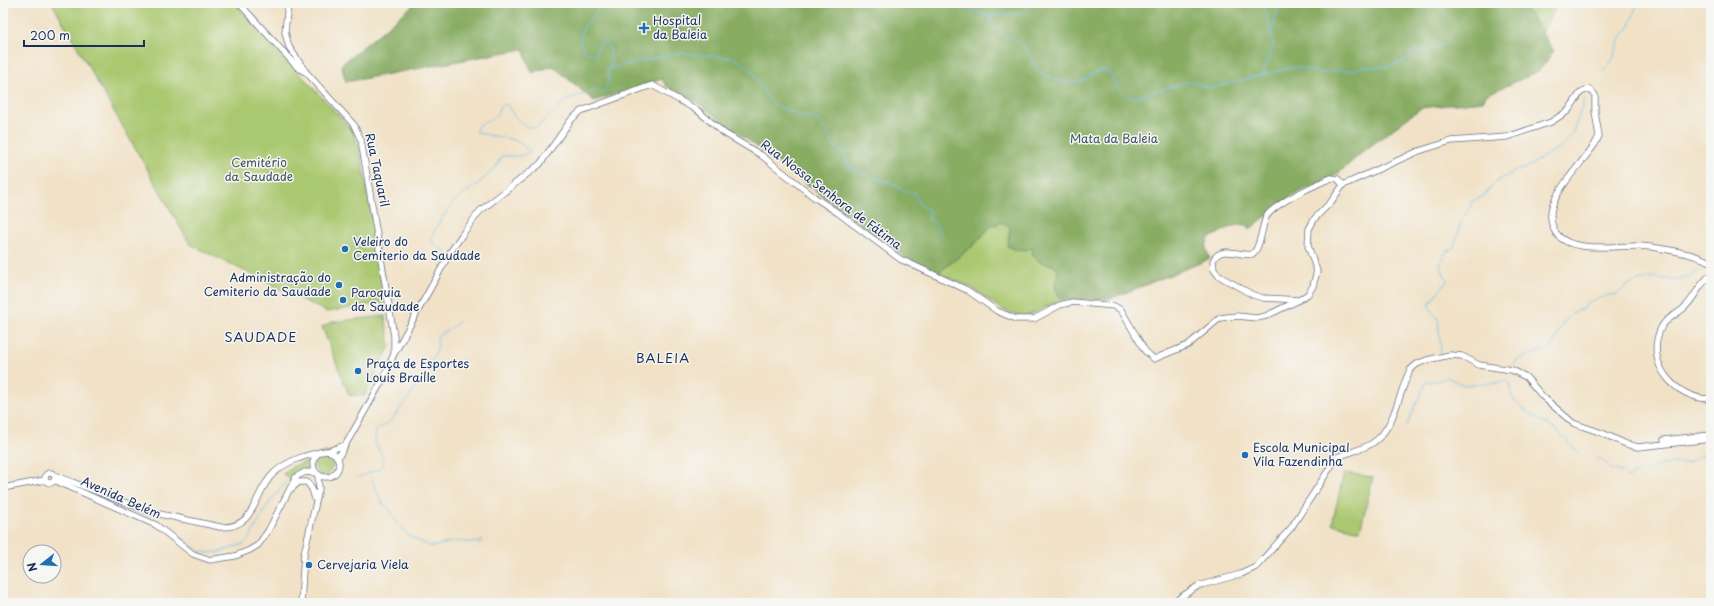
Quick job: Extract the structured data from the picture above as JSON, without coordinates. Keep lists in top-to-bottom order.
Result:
{
  "streets": {
    "street": ["Rua Taquaril", "Rua Nossa Senhora de Fátima", "Avenida Belém"]
  },
  "districts": ["SAUDADE", "BALEIA"],
  "parks": ["Mata da Baleia", "Cemitério da Saudade"],
  "places": {
    "health": ["Hospital da Baleia"],
    "other": [
      "Veleiro do Cemiterio da Saudade",
      "Administração do Cemiterio da Saudade",
      "Paroquia da Saudade",
      "Praça de Esportes Louis Braille",
      "Escola Municipal Vila Fazendinha",
      "Cervejaria Viela"
    ]
  },
  "scale_bar": "200 m",
  "north": "left"
}
